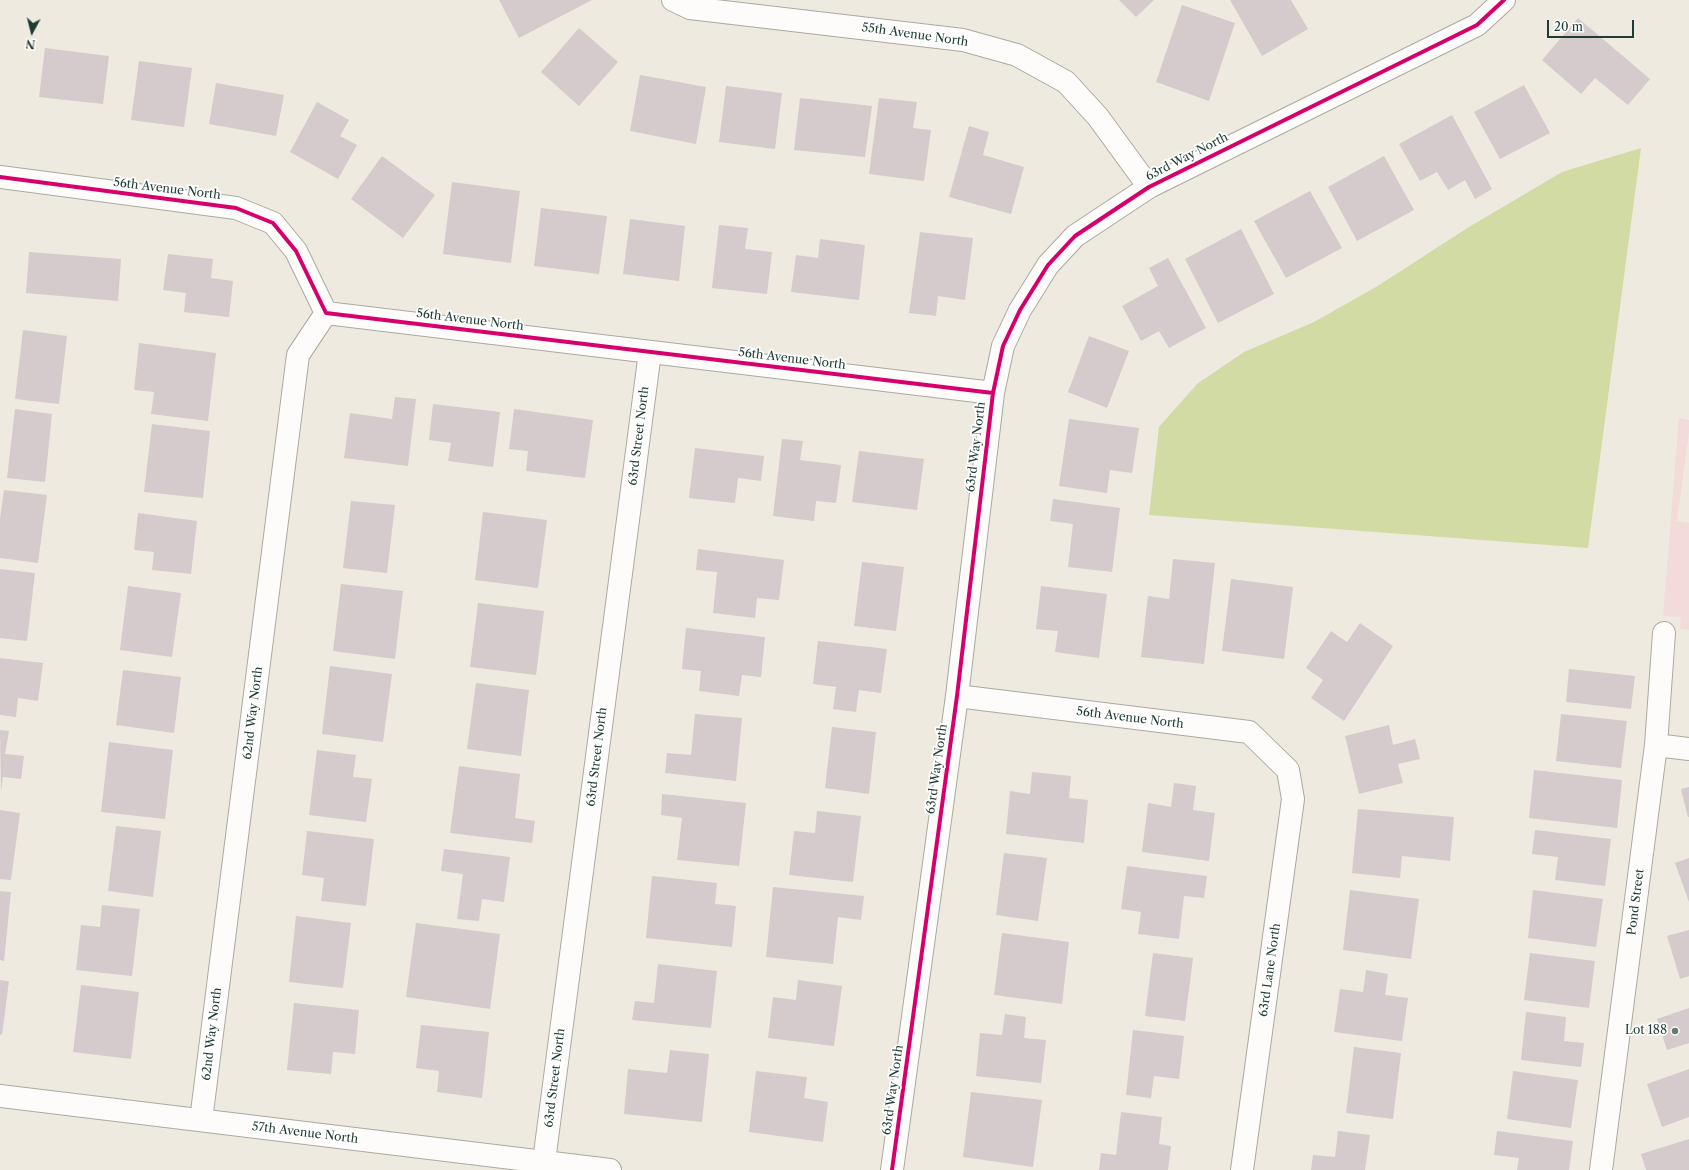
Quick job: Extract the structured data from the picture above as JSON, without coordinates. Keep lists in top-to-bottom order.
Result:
{
  "streets": {
    "street": [
      "55th Avenue North",
      "63rd Way North",
      "56th Avenue North",
      "63rd Street North",
      "62nd Way North",
      "Pond Street",
      "63rd Lane North",
      "57th Avenue North"
    ]
  },
  "crossings": [
    ["55th Avenue North", "63rd Way North"],
    ["63rd Way North", "56th Avenue North"],
    ["56th Avenue North", "63rd Street North"],
    ["56th Avenue North", "62nd Way North"],
    ["56th Avenue North", "63rd Lane North"],
    ["63rd Street North", "57th Avenue North"],
    ["62nd Way North", "57th Avenue North"]
  ],
  "places": ["Lot 188"],
  "scale_bar": "20 m",
  "north": "bottom"
}
